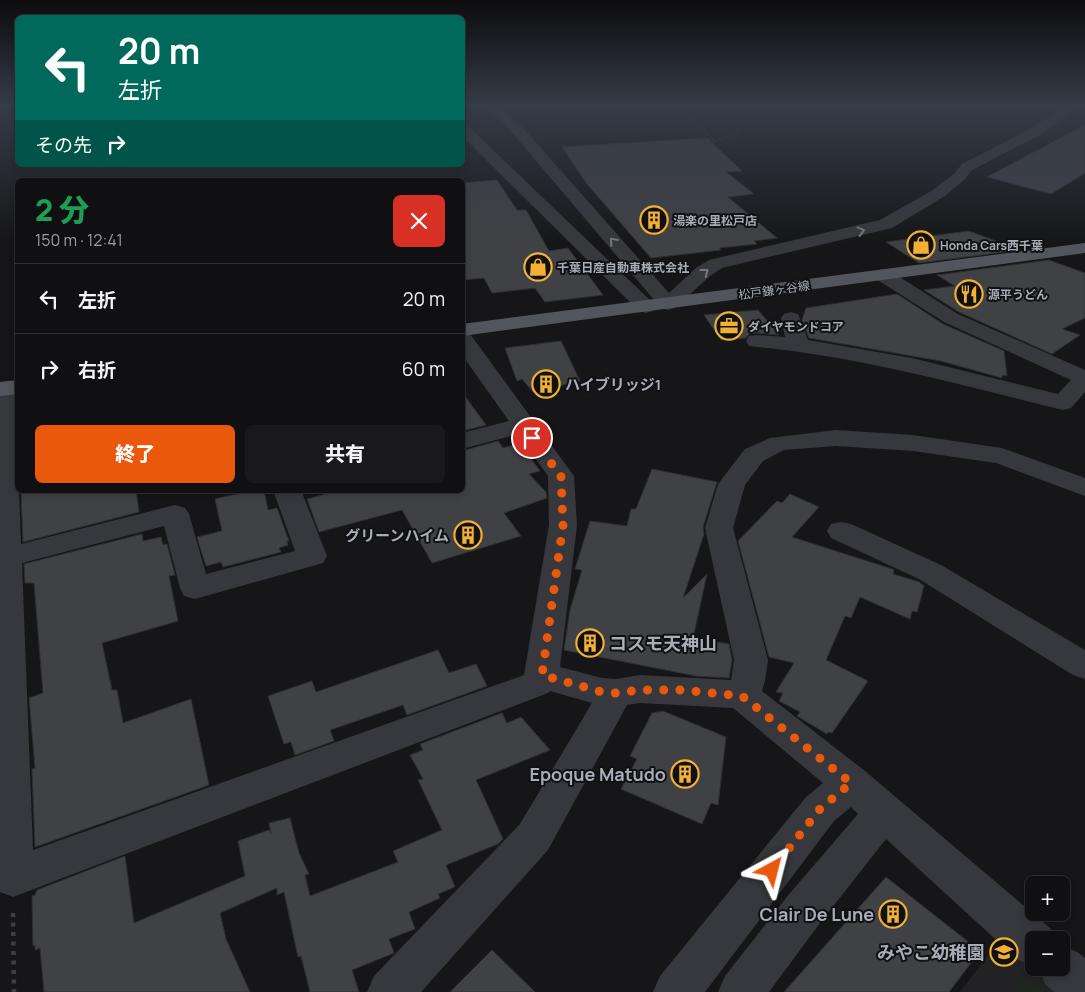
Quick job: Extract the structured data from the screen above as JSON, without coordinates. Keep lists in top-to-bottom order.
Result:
{
  "streets": {
    "main road": ["松戸鎌ヶ谷線"]
  },
  "places": {
    "building": [
      "湯楽の里松戸店",
      "ハイブリッジ1",
      "グリーンハイム",
      "コスモ天神山",
      "Epoque Matudo",
      "Clair De Lune"
    ],
    "shop": ["Honda Cars西千葉", "千葉日産自動車株式会社"],
    "restaurant": ["源平うどん"],
    "office": ["ダイヤモンドコア"],
    "school or university": ["みやこ幼稚園"]
  },
  "page": {
    "turn": ["20 m", "左折"],
    "then": "その先",
    "heading": ["2 分", "150 m · 12:41"],
    "list": [
      {
        "name": "左折",
        "value": "20 m"
      },
      {
        "name": "右折",
        "value": "60 m"
      }
    ],
    "buttons": ["終了", "共有"],
    "map_buttons": ["+", "−"]
  }
}
